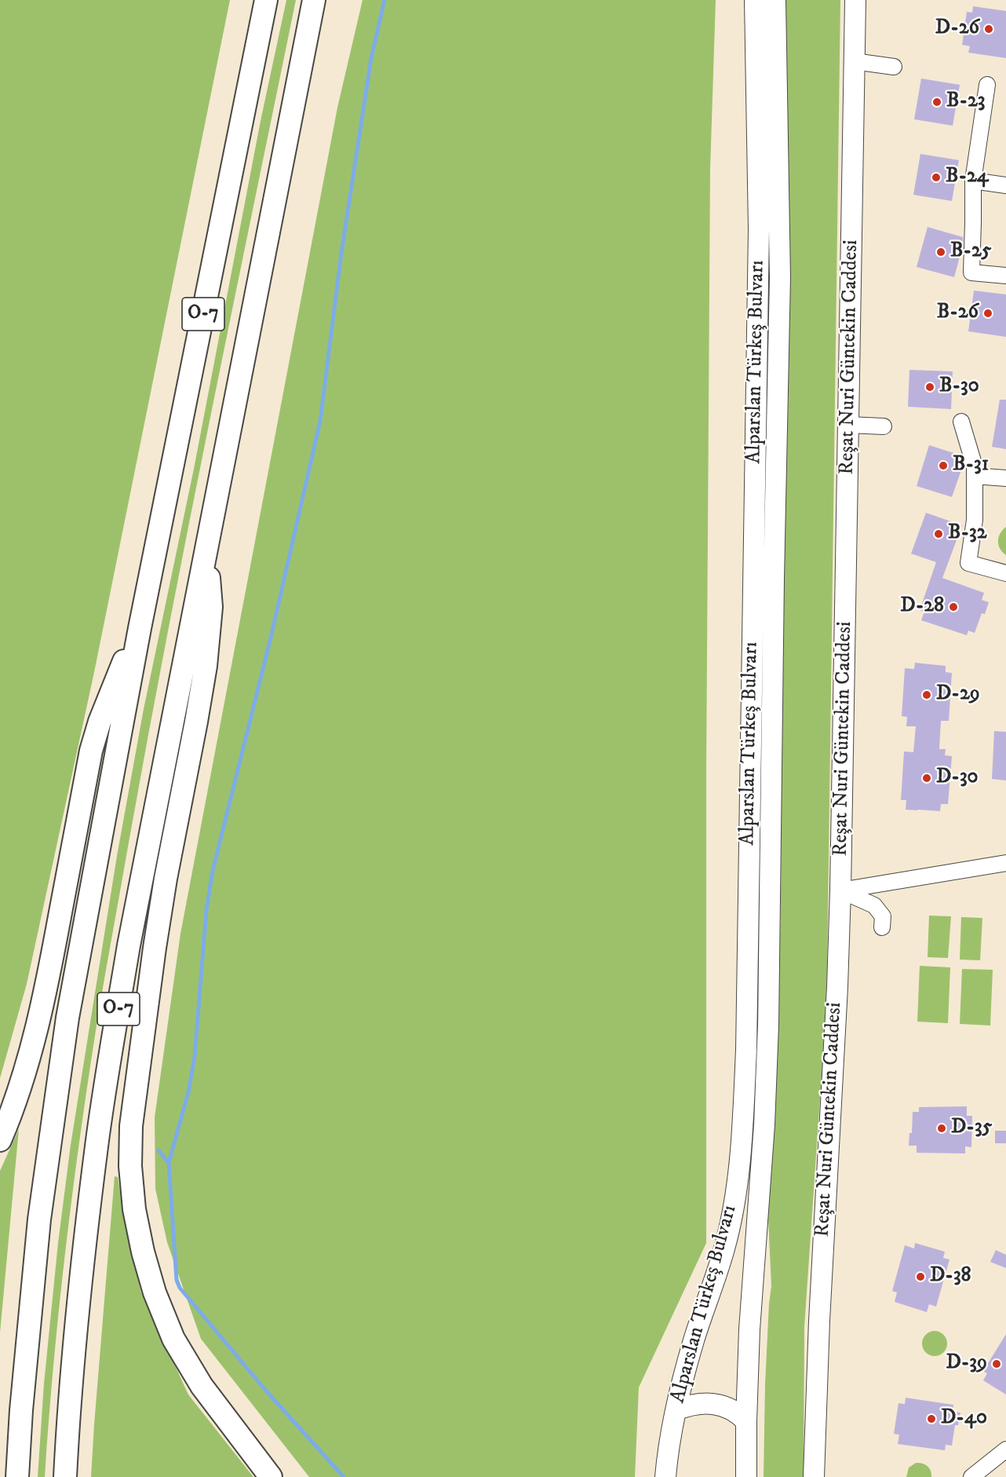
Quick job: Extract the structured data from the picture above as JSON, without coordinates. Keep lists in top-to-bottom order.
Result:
{
  "streets": {
    "highway": ["O-7"],
    "main road": ["Reşat Nuri Güntekin Caddesi", "Alparslan Türkeş Bulvarı"]
  },
  "places": [
    "D-26",
    "B-23",
    "B-24",
    "B-25",
    "B-26",
    "B-30",
    "B-31",
    "B-32",
    "D-28",
    "D-29",
    "D-30",
    "D-35",
    "D-38",
    "D-39",
    "D-40"
  ]
}
